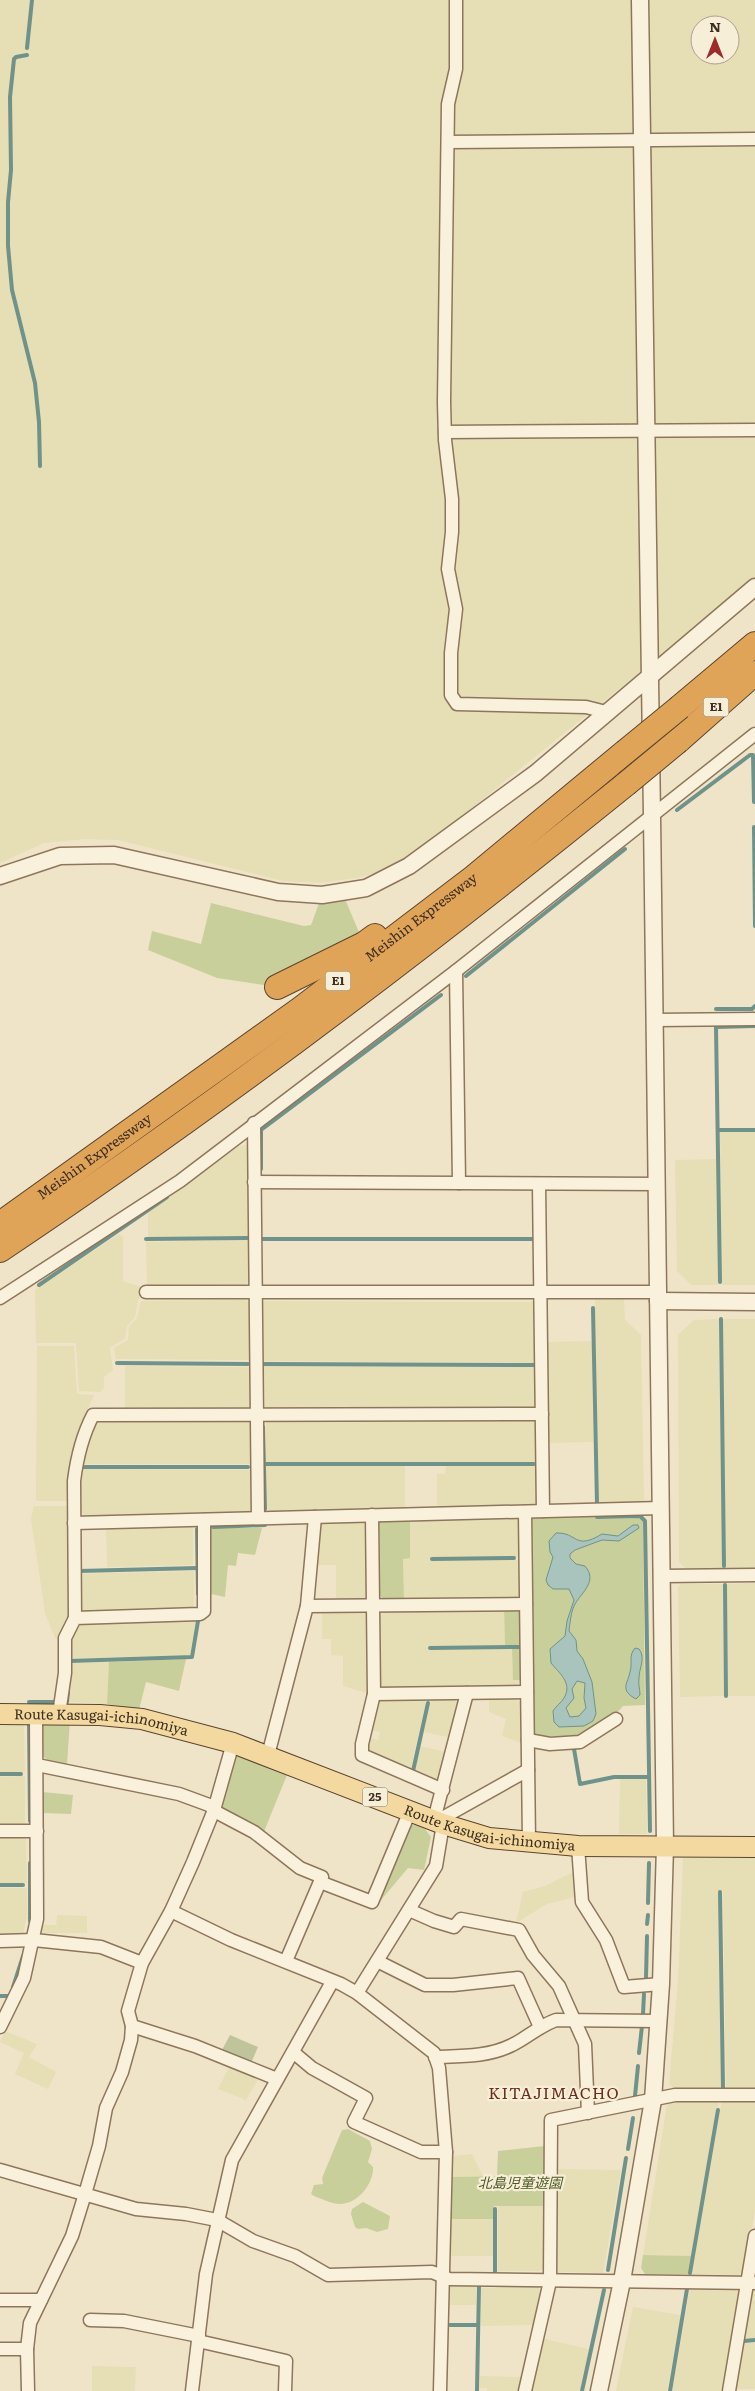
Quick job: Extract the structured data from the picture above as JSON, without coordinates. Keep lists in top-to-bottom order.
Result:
{
  "streets": {
    "highway": ["E1", "Meishin Expressway"],
    "main road": ["Route Kasugai-ichinomiya", "25"]
  },
  "districts": ["KITAJIMACHO"],
  "parks": ["北島児童遊園"],
  "north": "top"
}
